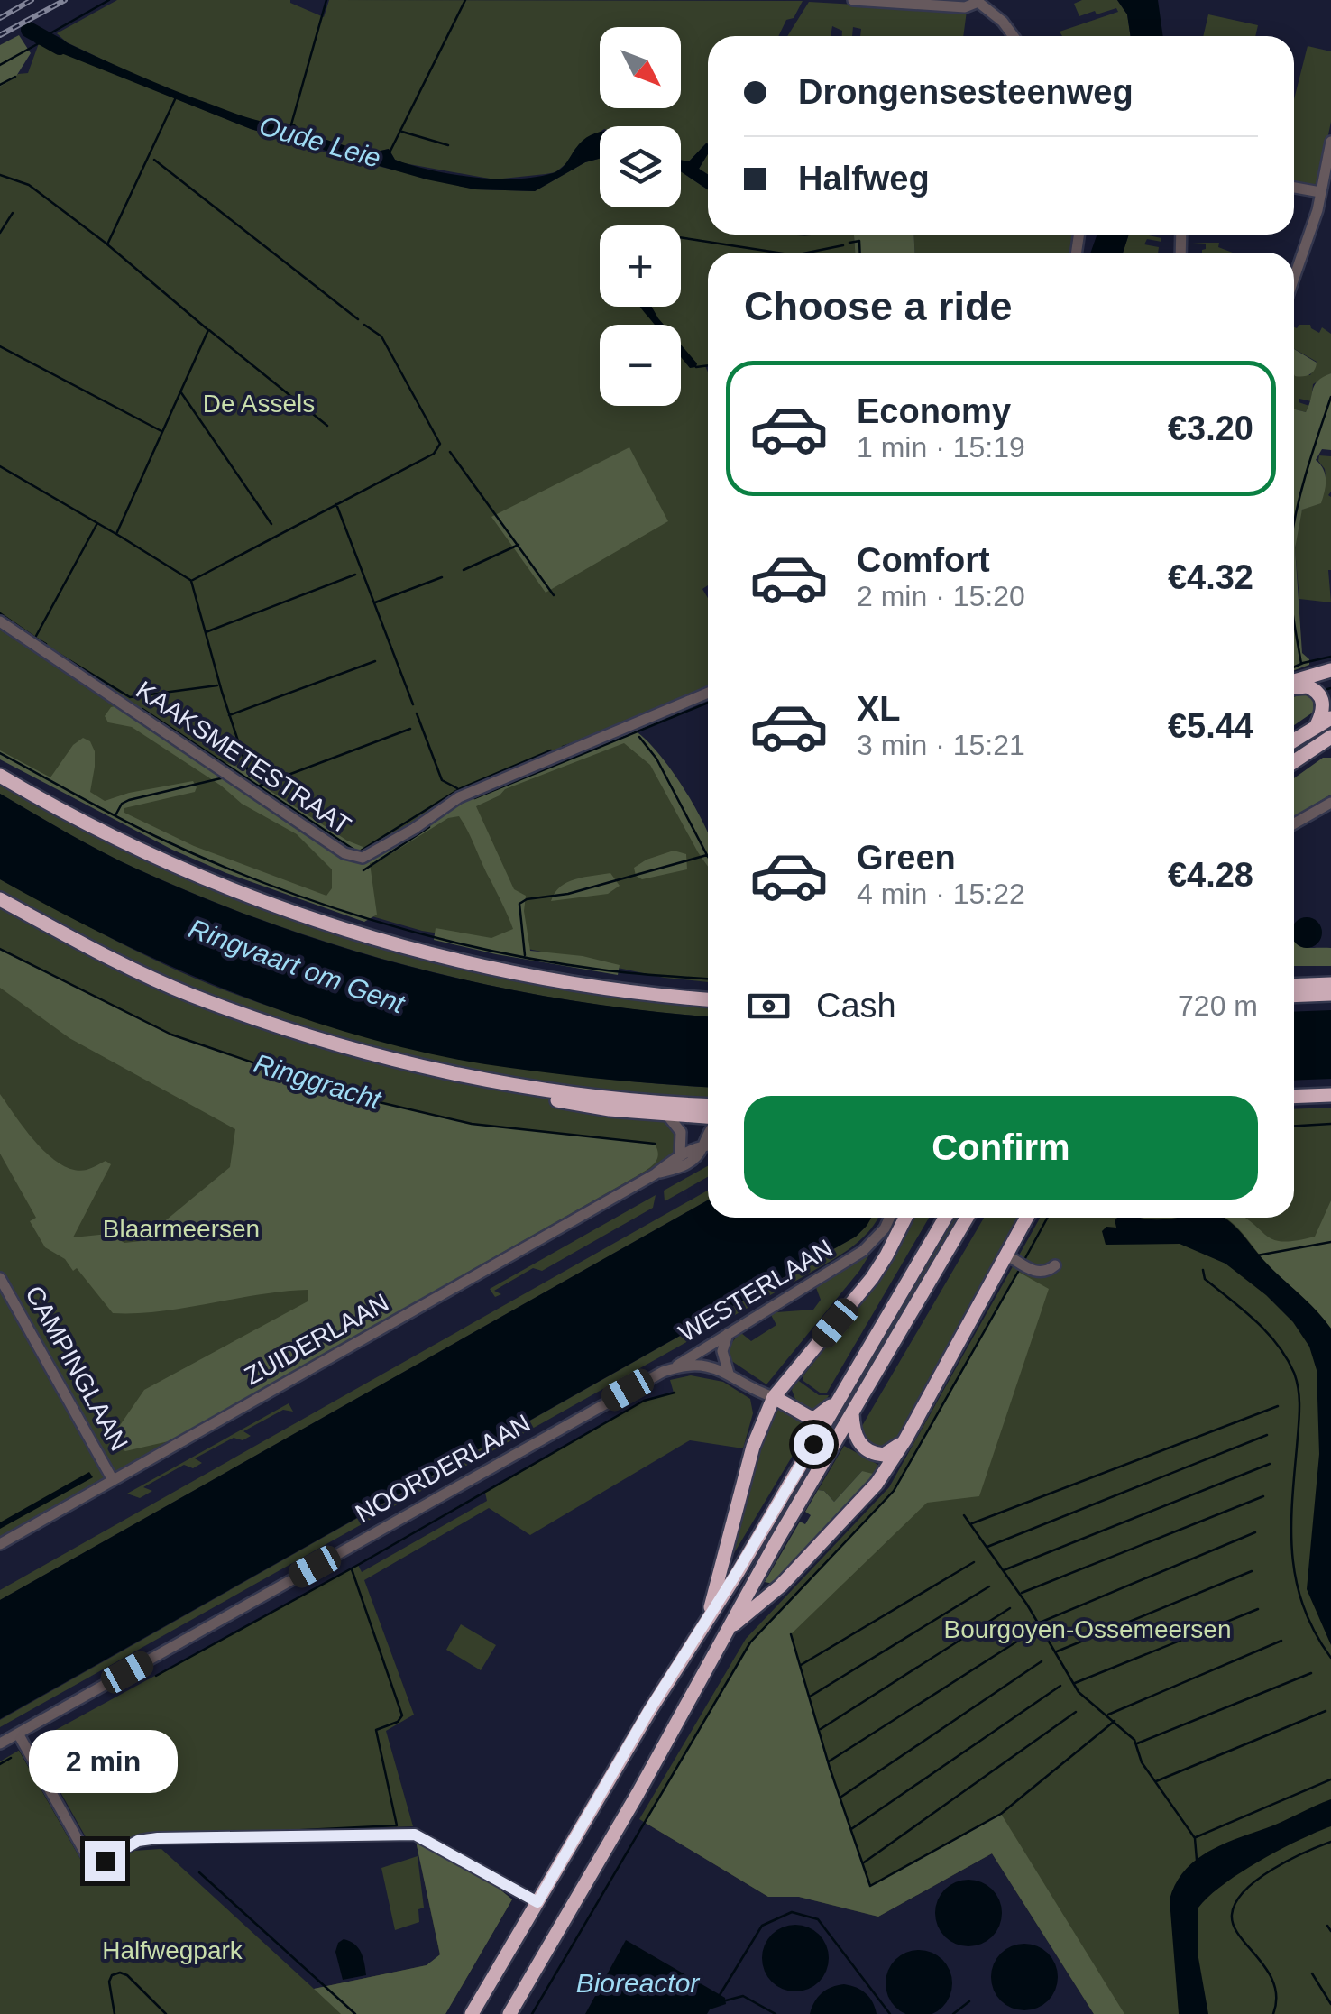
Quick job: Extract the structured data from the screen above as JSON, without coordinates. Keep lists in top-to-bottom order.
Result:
{
  "streets": {
    "street": [
      "KAAKSMETESTRAAT",
      "WESTERLAAN",
      "ZUIDERLAAN",
      "CAMPINGLAAN",
      "NOORDERLAAN"
    ]
  },
  "crossings": [
    ["WESTERLAAN", "NOORDERLAAN"],
    ["ZUIDERLAAN", "CAMPINGLAAN"]
  ],
  "water": [
    "Oude Leie",
    "Ringvaart om Gent",
    "Ringgracht",
    "Bioreactor"
  ],
  "parks": [
    "De Assels",
    "Blaarmeersen",
    "Bourgoyen-Ossemeersen",
    "Halfwegpark"
  ],
  "north": "bottom right",
  "page": {
    "map_buttons": ["+", "−"],
    "banner": ["Drongensesteenweg", "Halfweg"],
    "heading": "Choose a ride",
    "list": [
      {
        "name": "Economy",
        "note": "1 min · 15:19",
        "value": "€3.20"
      },
      {
        "name": "Comfort",
        "note": "2 min · 15:20",
        "value": "€4.32"
      },
      {
        "name": "XL",
        "note": "3 min · 15:21",
        "value": "€5.44"
      },
      {
        "name": "Green",
        "note": "4 min · 15:22",
        "value": "€4.28"
      }
    ],
    "pay": ["Cash", "720 m"],
    "buttons": "Confirm",
    "bubble": "2 min"
  }
}
